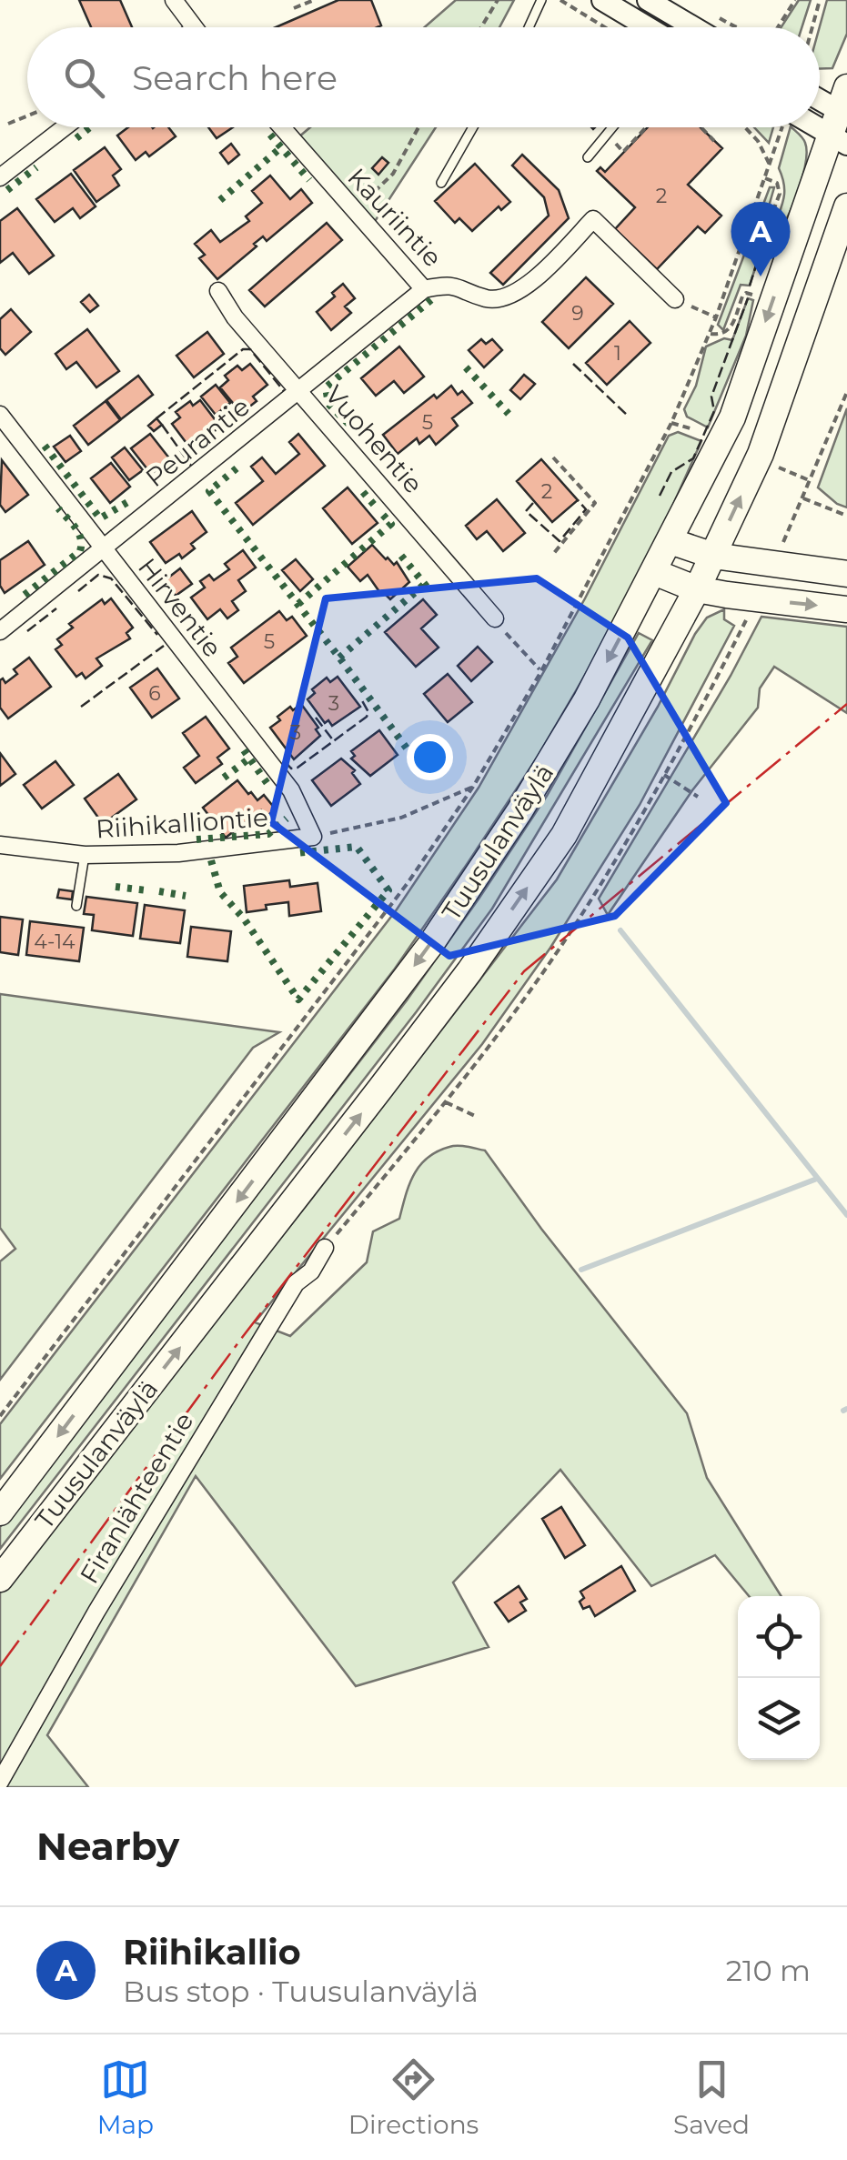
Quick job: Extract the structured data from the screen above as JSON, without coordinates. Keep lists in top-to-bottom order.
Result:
{
  "streets": {
    "main road": ["Tuusulanväylä"],
    "street": [
      "Kauriintie",
      "Vuohentie",
      "Peurantie",
      "Hirventie",
      "Riihikalliontie",
      "Firanlähteentie"
    ]
  },
  "crossings": [
    ["Kauriintie", "Peurantie"],
    ["Vuohentie", "Peurantie"],
    ["Peurantie", "Hirventie"],
    ["Hirventie", "Riihikalliontie"]
  ],
  "house_numbers": [
    "2",
    "9",
    "1",
    "5",
    "2",
    "5",
    "6",
    "3",
    "3",
    "4-14"
  ],
  "page": {
    "search": "Search here",
    "pins": "A",
    "heading": "Nearby",
    "list": [
      {
        "mark": "A",
        "name": "Riihikallio",
        "note": "Bus stop · Tuusulanväylä",
        "value": "210 m"
      }
    ],
    "nav": ["Map", "Directions", "Saved"]
  }
}
